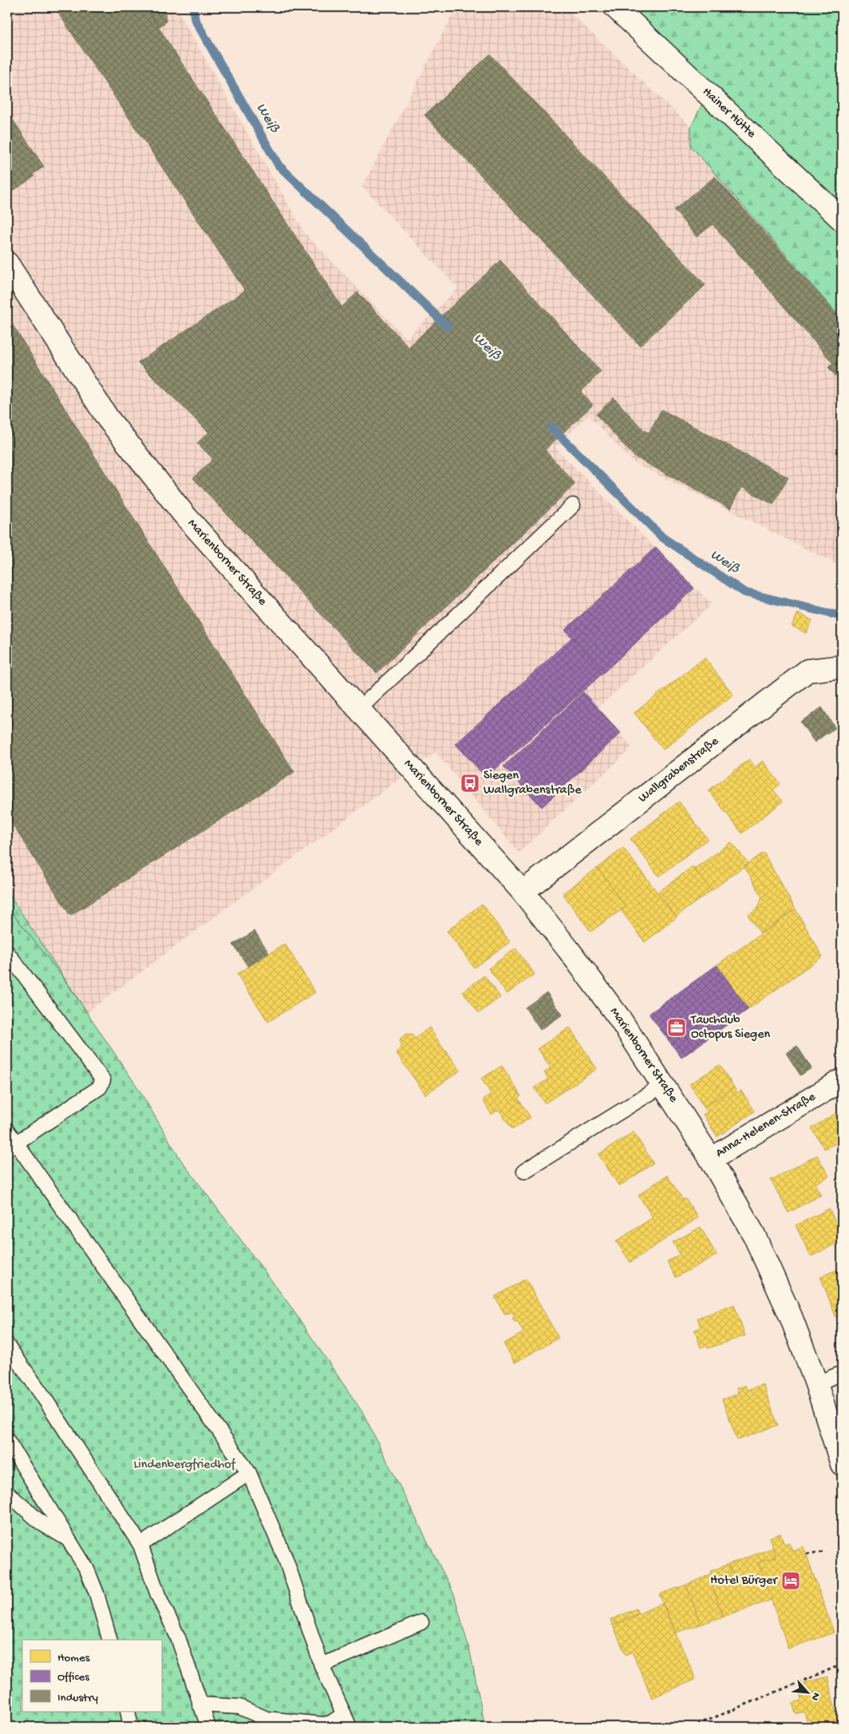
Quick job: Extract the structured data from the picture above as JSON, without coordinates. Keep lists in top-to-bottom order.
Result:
{
  "streets": {
    "main road": [
      "Hainer Hütte",
      "Marienborner Straße",
      "Wallgrabenstraße",
      "Anna-Helenen-Straße"
    ]
  },
  "crossings": [
    ["Marienborner Straße", "Wallgrabenstraße"],
    ["Marienborner Straße", "Anna-Helenen-Straße"]
  ],
  "water": ["Weiß"],
  "parks": ["Lindenbergfriedhof"],
  "places": {
    "bus stop": ["Siegen Wallgrabenstraße"],
    "office": ["Tauchclub Octopus Siegen"],
    "hotel": ["Hotel Bürger"]
  },
  "legend": ["Homes", "Offices", "Industry"],
  "north": "bottom right"
}
